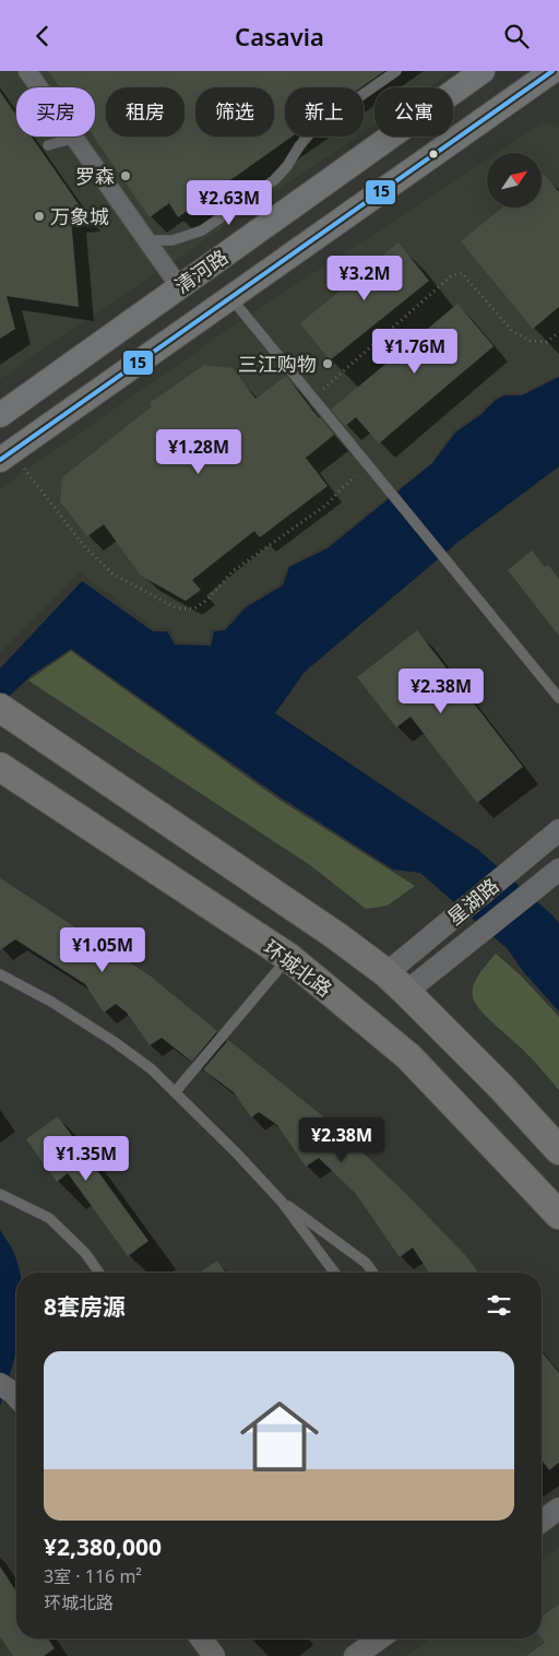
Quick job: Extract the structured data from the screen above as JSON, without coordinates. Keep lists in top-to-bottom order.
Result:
{
  "streets": {
    "main road": ["清河路", "环城北路"],
    "street": ["星湖路"]
  },
  "places": ["罗森", "万象城", "三江购物"],
  "lines": ["transit line 15"],
  "north": "top right",
  "page": {
    "header": "Casavia",
    "chip": [
      "买房",
      "租房",
      "筛选",
      "新上",
      "公寓"
    ],
    "price": [
      "¥2.63M",
      "¥3.2M",
      "¥1.76M",
      "¥1.28M",
      "¥2.38M",
      "¥1.05M",
      "¥2.38M",
      "¥1.35M"
    ],
    "heading": "8套房源",
    "list": [
      {
        "name": "¥2,380,000",
        "note": "3室 · 116 m² · 环城北路"
      }
    ]
  }
}
